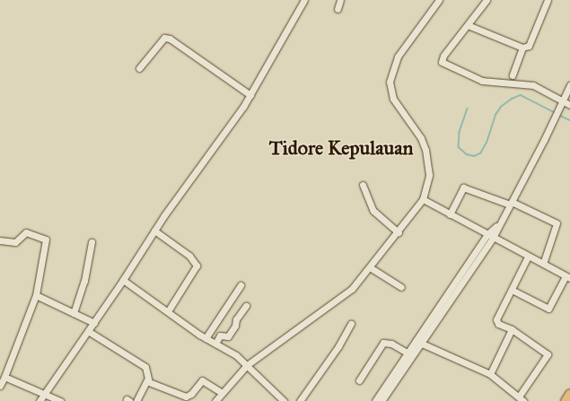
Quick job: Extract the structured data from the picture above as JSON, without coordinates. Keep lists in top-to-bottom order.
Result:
{
  "districts": ["Tidore Kepulauan"]
}
